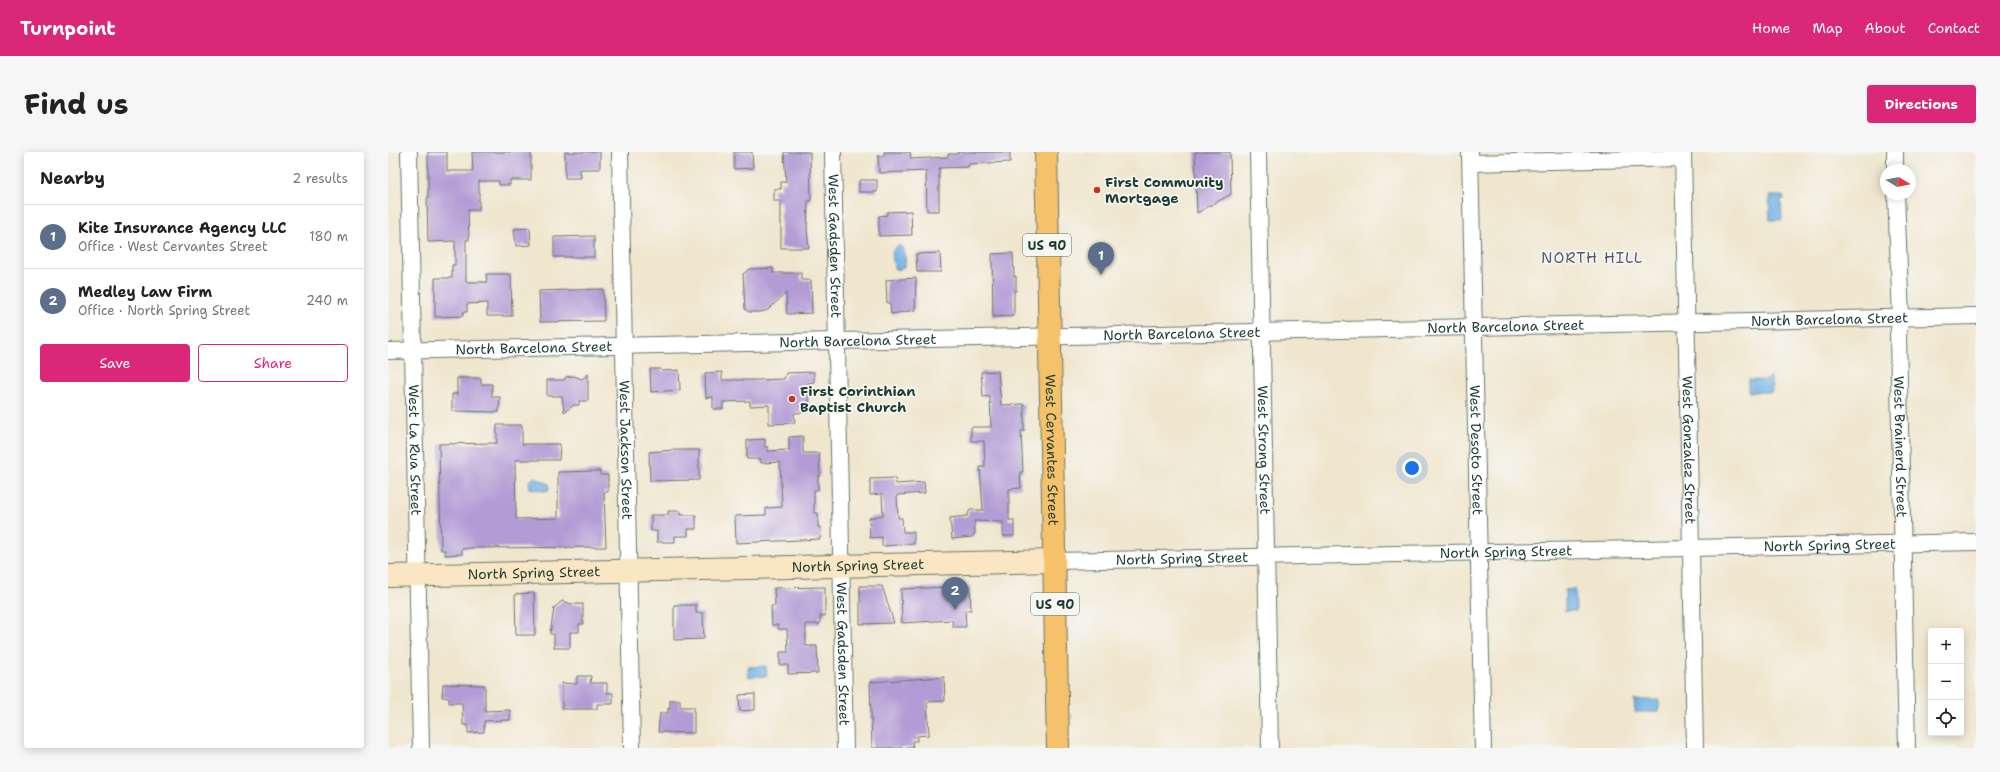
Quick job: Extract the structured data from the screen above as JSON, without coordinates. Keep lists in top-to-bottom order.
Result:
{
  "streets": {
    "main road": ["US 90", "West Cervantes Street"],
    "street": [
      "West Gadsden Street",
      "North Barcelona Street",
      "West Brainerd Street",
      "West La Rua Street",
      "West Jackson Street",
      "West Strong Street",
      "West Desoto Street",
      "West Gonzalez Street",
      "North Spring Street"
    ]
  },
  "crossings": [
    ["West Gadsden Street", "North Barcelona Street"],
    ["West Gadsden Street", "North Spring Street"],
    ["North Barcelona Street", "West Brainerd Street"],
    ["North Barcelona Street", "West La Rua Street"],
    ["North Barcelona Street", "West Jackson Street"],
    ["North Barcelona Street", "West Cervantes Street"],
    ["North Barcelona Street", "West Strong Street"],
    ["North Barcelona Street", "West Desoto Street"],
    ["North Barcelona Street", "West Gonzalez Street"],
    ["West Brainerd Street", "North Spring Street"],
    ["West La Rua Street", "North Spring Street"],
    ["West Jackson Street", "North Spring Street"],
    ["West Cervantes Street", "North Spring Street"],
    ["West Strong Street", "North Spring Street"],
    ["West Desoto Street", "North Spring Street"],
    ["West Gonzalez Street", "North Spring Street"]
  ],
  "districts": ["NORTH HILL"],
  "places": ["First Community Mortgage", "First Corinthian Baptist Church"],
  "north": "right",
  "page": {
    "header": "Turnpoint",
    "nav": [
      "Home",
      "Map",
      "About",
      "Contact"
    ],
    "title": "Find us",
    "buttons": [
      "Directions",
      ["Save", "Share"]
    ],
    "heading": ["Nearby", "2 results"],
    "list": [
      {
        "mark": "1",
        "name": "Kite Insurance Agency LLC",
        "note": "Office · West Cervantes Street",
        "value": "180 m"
      },
      {
        "mark": "2",
        "name": "Medley Law Firm",
        "note": "Office · North Spring Street",
        "value": "240 m"
      }
    ],
    "pins": ["1", "2"],
    "map_buttons": ["+", "−"]
  }
}
